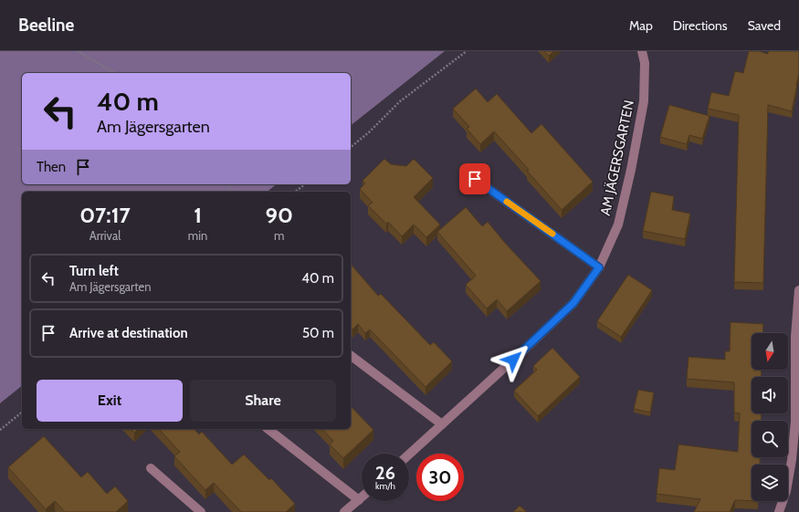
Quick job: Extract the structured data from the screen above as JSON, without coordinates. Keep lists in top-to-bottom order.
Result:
{
  "streets": {
    "street": ["AM JÄGERSGARTEN"]
  },
  "north": "bottom",
  "page": {
    "header": "Beeline",
    "nav": ["Map", "Directions", "Saved"],
    "turn": ["40 m", "Am Jägersgarten"],
    "then": "Then",
    "eta": [
      "07:17",
      "Arrival",
      "1",
      "min",
      "90",
      "m"
    ],
    "list": [
      {
        "name": "Turn left",
        "note": "Am Jägersgarten",
        "value": "40 m"
      },
      {
        "name": "Arrive at destination",
        "value": "50 m"
      }
    ],
    "buttons": ["Exit", "Share"],
    "speed": "26 km/h",
    "limit": "30"
  }
}
